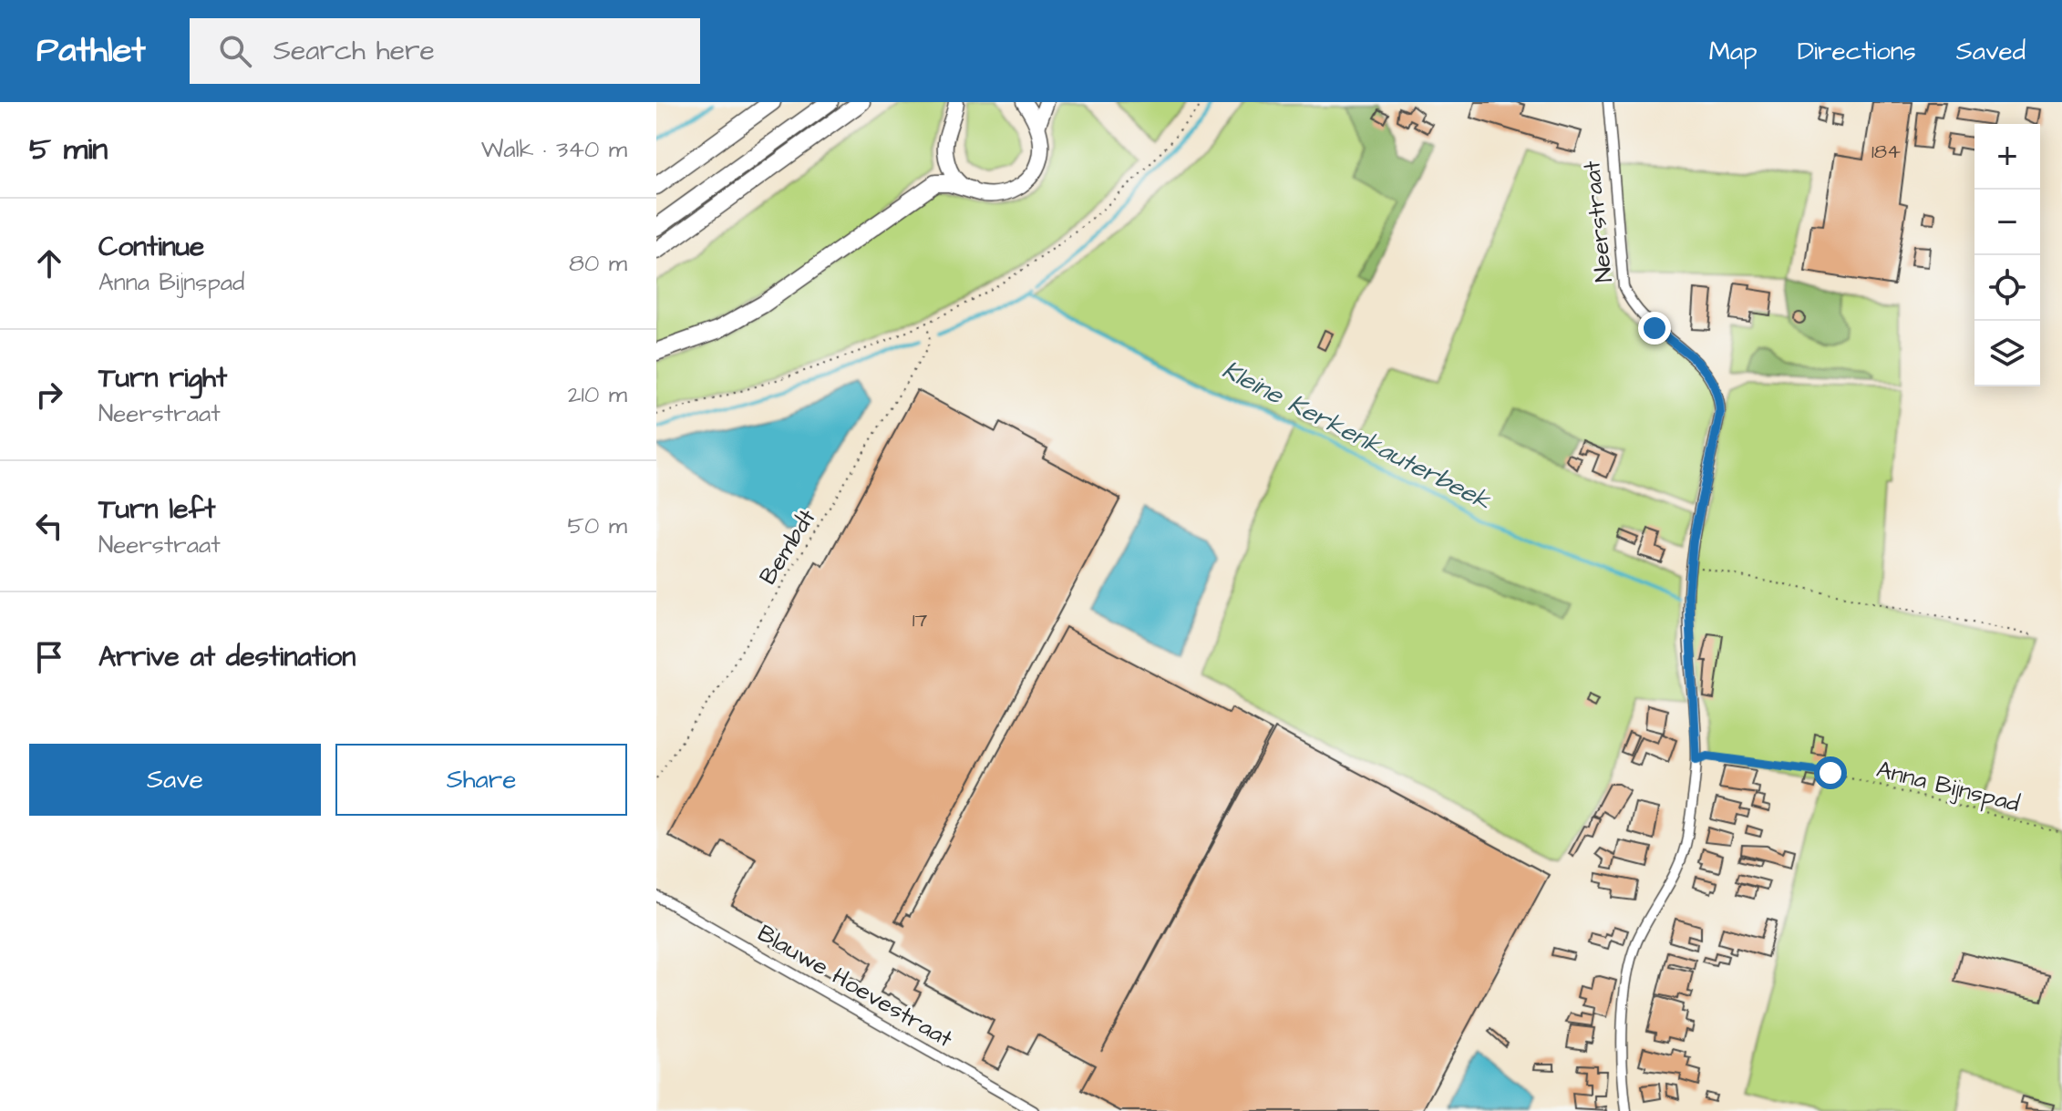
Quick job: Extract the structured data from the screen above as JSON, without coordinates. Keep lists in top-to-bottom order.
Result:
{
  "streets": {
    "street": ["Neerstraat", "Blauwe Hoevestraat"],
    "path": ["Bembdt", "Anna Bijnspad"]
  },
  "crossings": [
    ["Neerstraat", "Anna Bijnspad"]
  ],
  "water": ["Kleine Kerkenkauterbeek"],
  "house_numbers": ["184", "17"],
  "page": {
    "header": "Pathlet",
    "search": "Search here",
    "nav": ["Map", "Directions", "Saved"],
    "heading": ["5 min", "Walk · 340 m"],
    "map_buttons": ["+", "−"],
    "list": [
      ["Continue", "Anna Bijnspad", "80 m"],
      ["Turn right", "Neerstraat", "210 m"],
      ["Turn left", "Neerstraat", "50 m"],
      "Arrive at destination"
    ],
    "buttons": ["Save", "Share"]
  }
}
